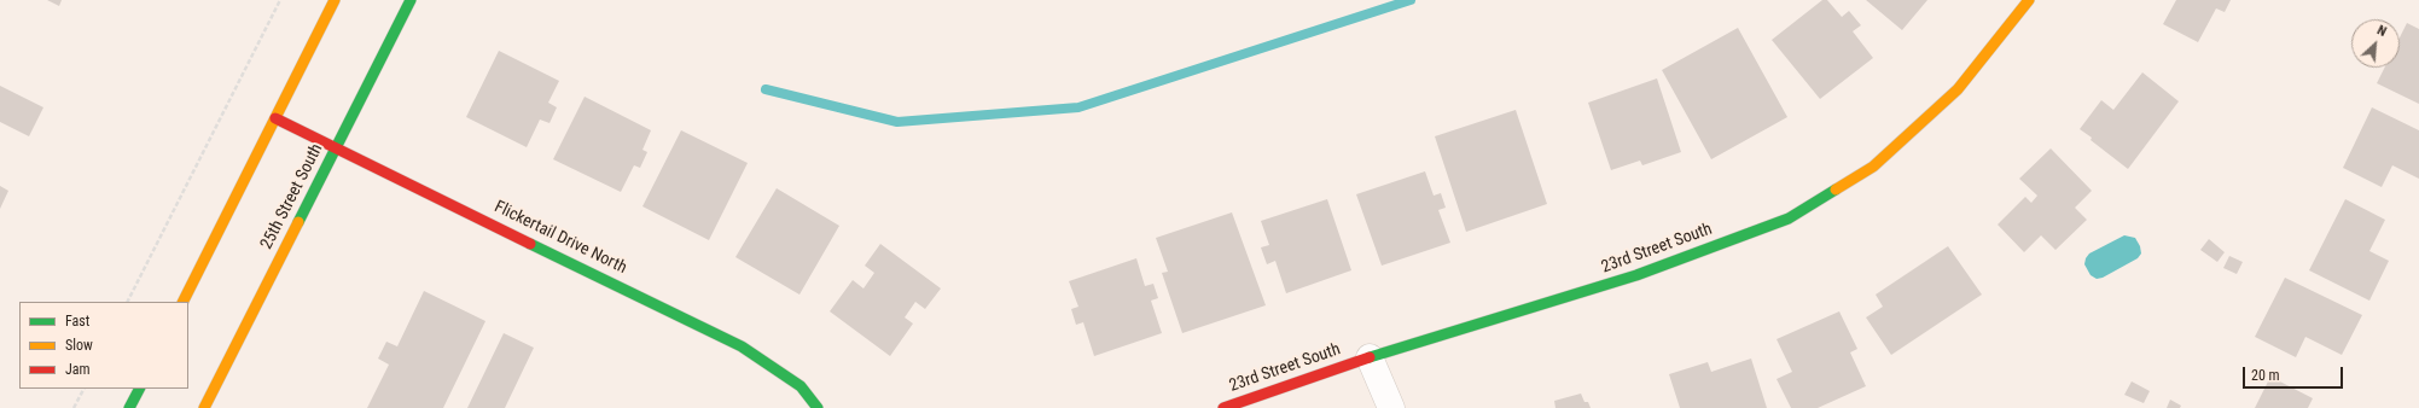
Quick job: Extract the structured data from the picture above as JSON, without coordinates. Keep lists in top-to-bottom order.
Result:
{
  "streets": {
    "street": ["25th Street South", "Flickertail Drive North", "23rd Street South"]
  },
  "crossings": [
    ["25th Street South", "Flickertail Drive North"]
  ],
  "legend": ["Fast", "Slow", "Jam"],
  "scale_bar": "20 m",
  "north": "top right"
}
